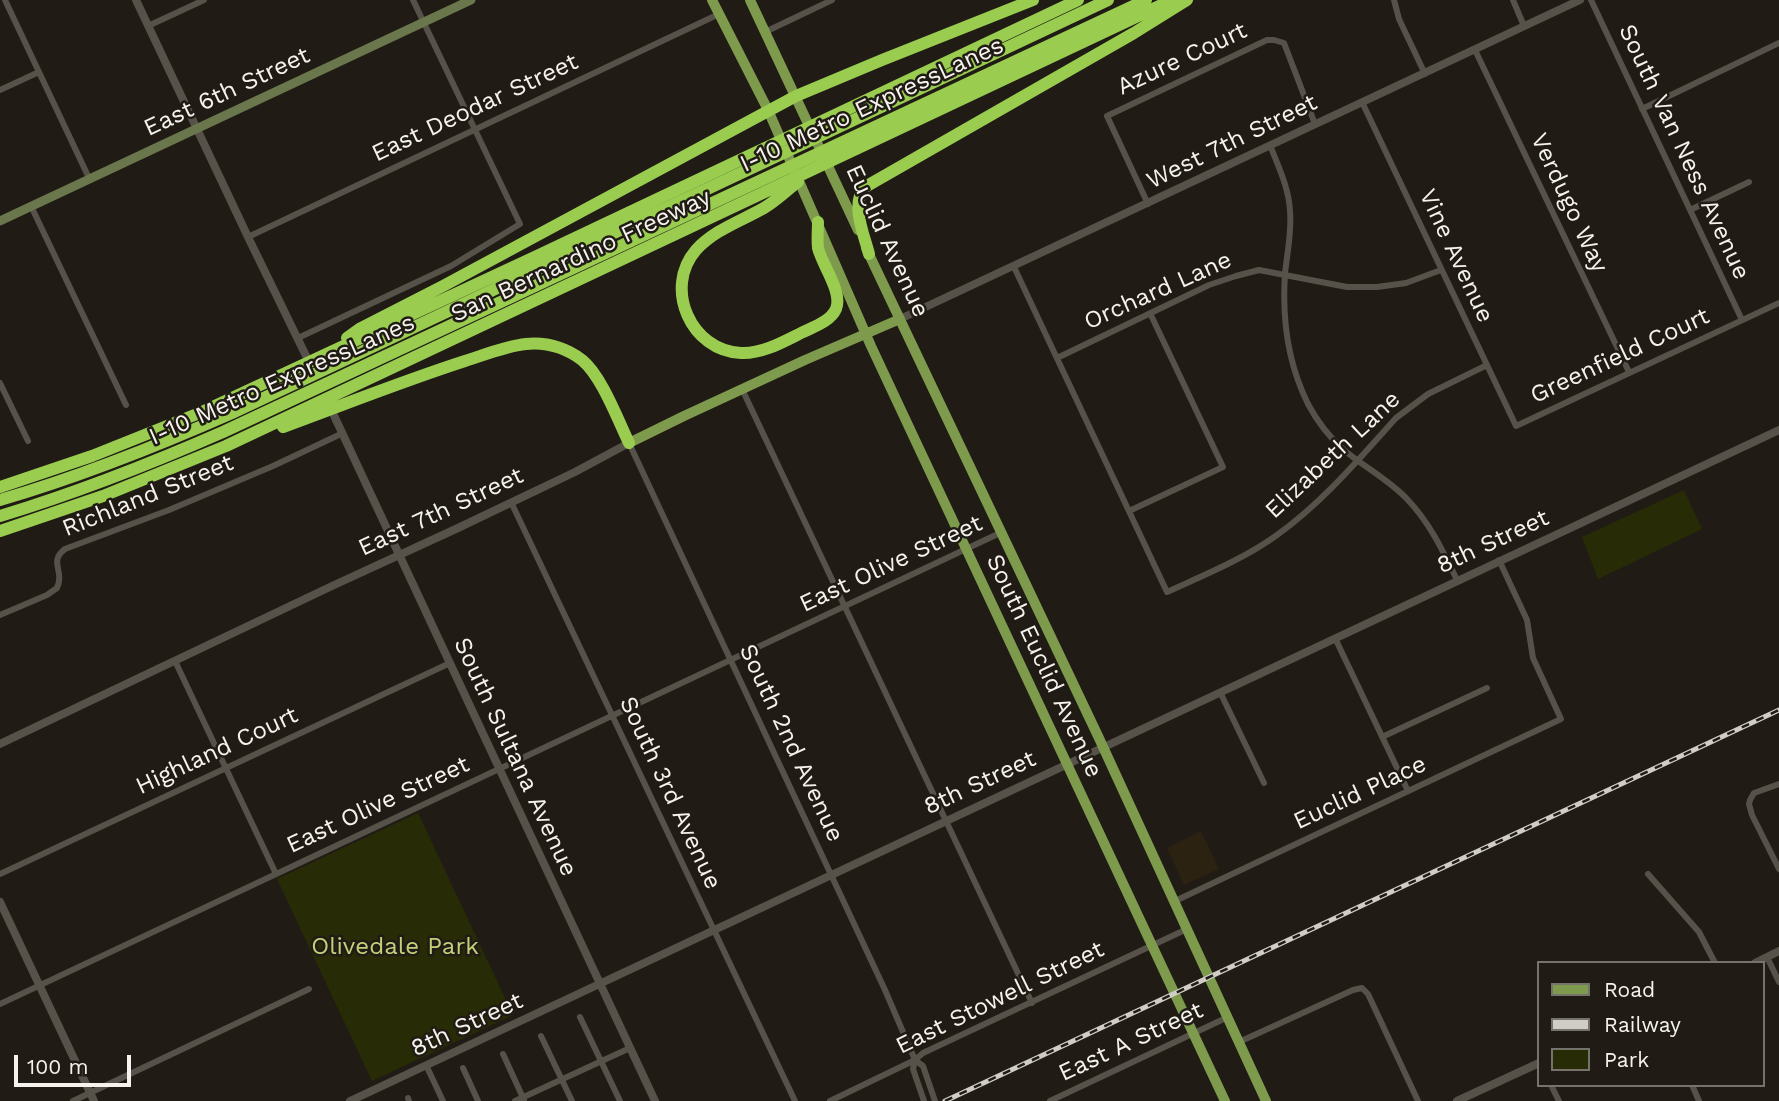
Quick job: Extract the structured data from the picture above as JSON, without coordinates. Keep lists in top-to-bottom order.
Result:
{
  "streets": {
    "highway": ["I-10 Metro ExpressLanes", "San Bernardino Freeway"],
    "main road": [
      "East 6th Street",
      "Euclid Avenue",
      "East 7th Street",
      "South Euclid Avenue"
    ],
    "street": [
      "Azure Court",
      "East Deodar Street",
      "West 7th Street",
      "South Van Ness Avenue",
      "Verdugo Way",
      "Vine Avenue",
      "Orchard Lane",
      "Greenfield Court",
      "Elizabeth Lane",
      "Richland Street",
      "8th Street",
      "East Olive Street",
      "South 2nd Avenue",
      "Highland Court",
      "South Sultana Avenue",
      "South 3rd Avenue",
      "Euclid Place",
      "East Stowell Street",
      "East A Street"
    ]
  },
  "crossings": [
    ["Azure Court", "West 7th Street"],
    ["East 6th Street", "South Sultana Avenue"],
    ["East Deodar Street", "South Sultana Avenue"],
    ["West 7th Street", "Verdugo Way"],
    ["West 7th Street", "Euclid Avenue"],
    ["West 7th Street", "Vine Avenue"],
    ["West 7th Street", "East 7th Street"],
    ["South Van Ness Avenue", "Greenfield Court"],
    ["Verdugo Way", "Greenfield Court"],
    ["Euclid Avenue", "East 7th Street"],
    ["Euclid Avenue", "South Euclid Avenue"],
    ["Vine Avenue", "Orchard Lane"],
    ["Vine Avenue", "Greenfield Court"],
    ["Vine Avenue", "Elizabeth Lane"],
    ["Richland Street", "South Sultana Avenue"],
    ["East 7th Street", "South Euclid Avenue"],
    ["East 7th Street", "South 2nd Avenue"],
    ["East 7th Street", "South Sultana Avenue"],
    ["East 7th Street", "South 3rd Avenue"],
    ["8th Street", "South Euclid Avenue"],
    ["8th Street", "South 2nd Avenue"],
    ["8th Street", "South Sultana Avenue"],
    ["8th Street", "South 3rd Avenue"],
    ["8th Street", "Euclid Place"],
    ["East Olive Street", "South Euclid Avenue"],
    ["East Olive Street", "South 2nd Avenue"],
    ["East Olive Street", "South Sultana Avenue"],
    ["East Olive Street", "South 3rd Avenue"],
    ["South Euclid Avenue", "Euclid Place"],
    ["South Euclid Avenue", "East Stowell Street"],
    ["South Euclid Avenue", "East A Street"],
    ["South 2nd Avenue", "East Stowell Street"],
    ["Highland Court", "South Sultana Avenue"]
  ],
  "parks": ["Olivedale Park"],
  "legend": ["Road", "Railway", "Park"],
  "scale_bar": "100 m"
}
